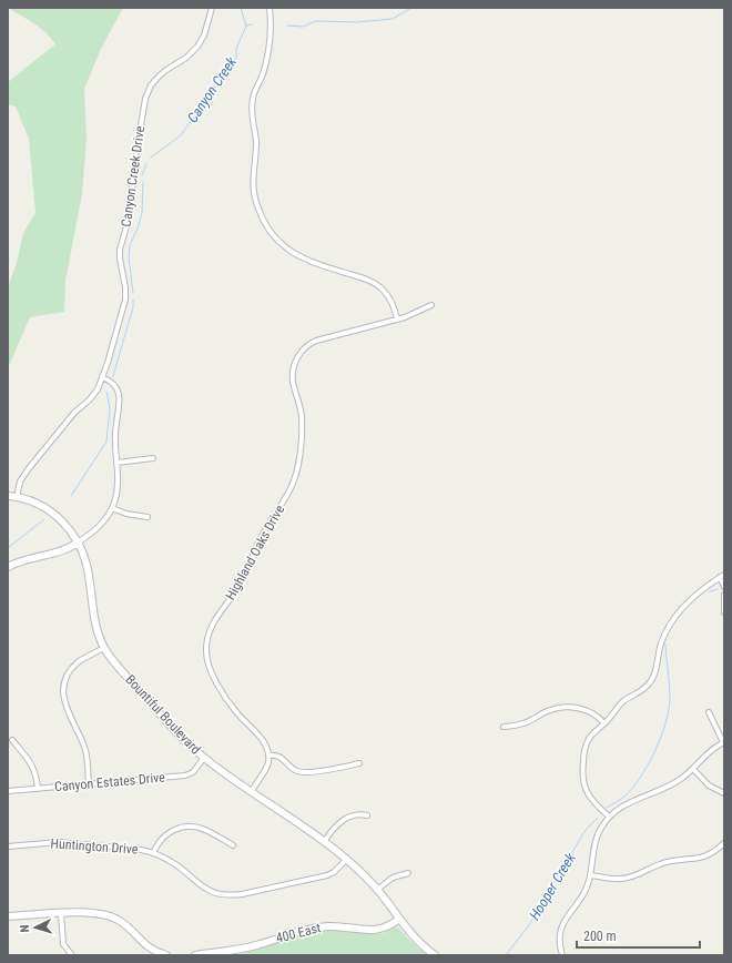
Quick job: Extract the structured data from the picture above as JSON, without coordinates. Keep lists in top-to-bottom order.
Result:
{
  "streets": {
    "main road": ["Bountiful Boulevard", "400 East"],
    "street": [
      "Canyon Creek Drive",
      "Highland Oaks Drive",
      "Canyon Estates Drive",
      "Huntington Drive"
    ]
  },
  "crossings": [
    ["Canyon Creek Drive", "Bountiful Boulevard"],
    ["Bountiful Boulevard", "Canyon Estates Drive"],
    ["Bountiful Boulevard", "Huntington Drive"],
    ["Bountiful Boulevard", "400 East"]
  ],
  "water": ["Canyon Creek", "Hooper Creek"],
  "scale_bar": "200 m",
  "north": "left"
}
